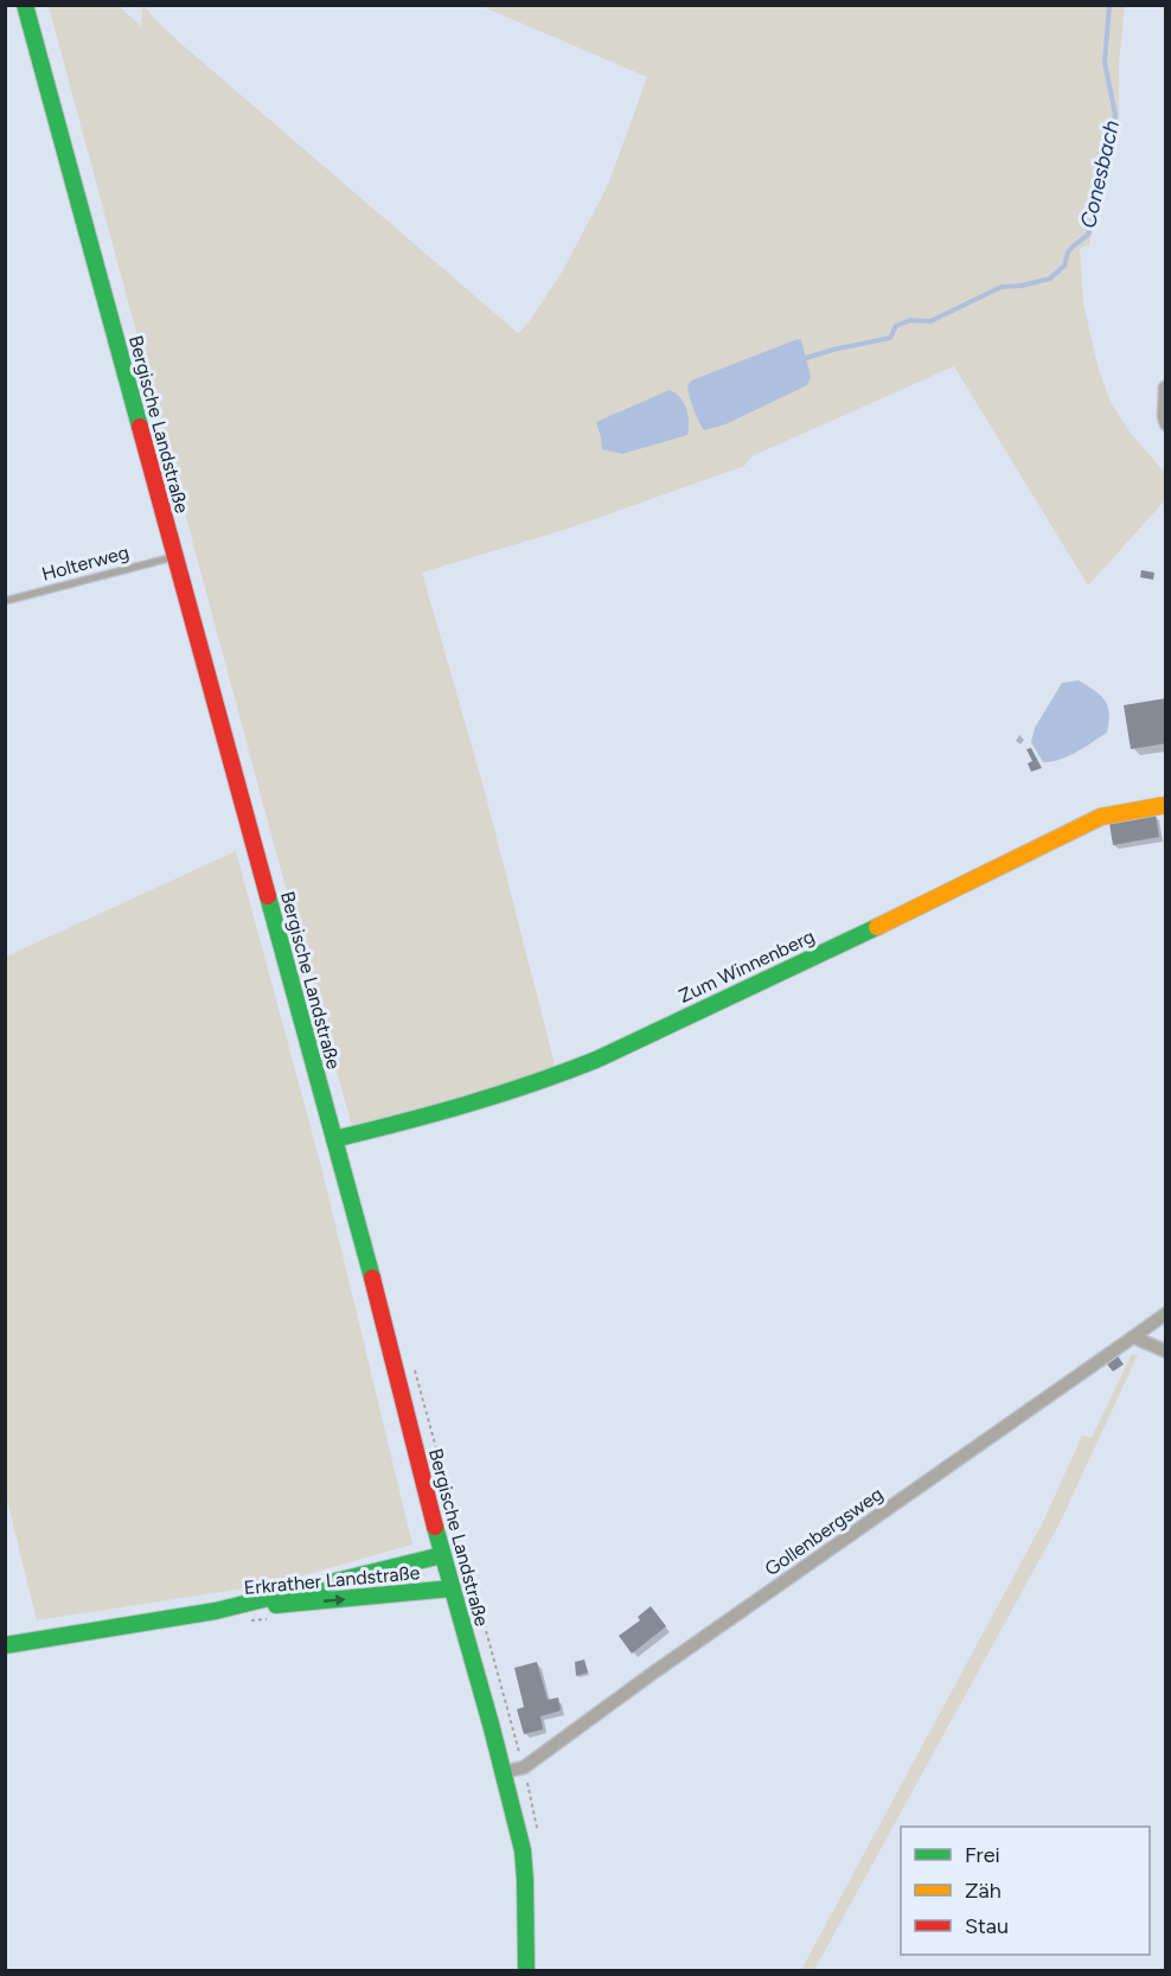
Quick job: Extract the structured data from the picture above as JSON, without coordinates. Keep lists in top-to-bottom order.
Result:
{
  "streets": {
    "main road": ["Bergische Landstraße", "Zum Winnenberg", "Erkrather Landstraße"],
    "street": ["Gollenbergsweg"],
    "lane": ["Holterweg"]
  },
  "crossings": [
    ["Bergische Landstraße", "Holterweg"],
    ["Bergische Landstraße", "Zum Winnenberg"],
    ["Bergische Landstraße", "Gollenbergsweg"],
    ["Bergische Landstraße", "Erkrather Landstraße"]
  ],
  "water": ["Conesbach"],
  "legend": ["Frei", "Zäh", "Stau"]
}
